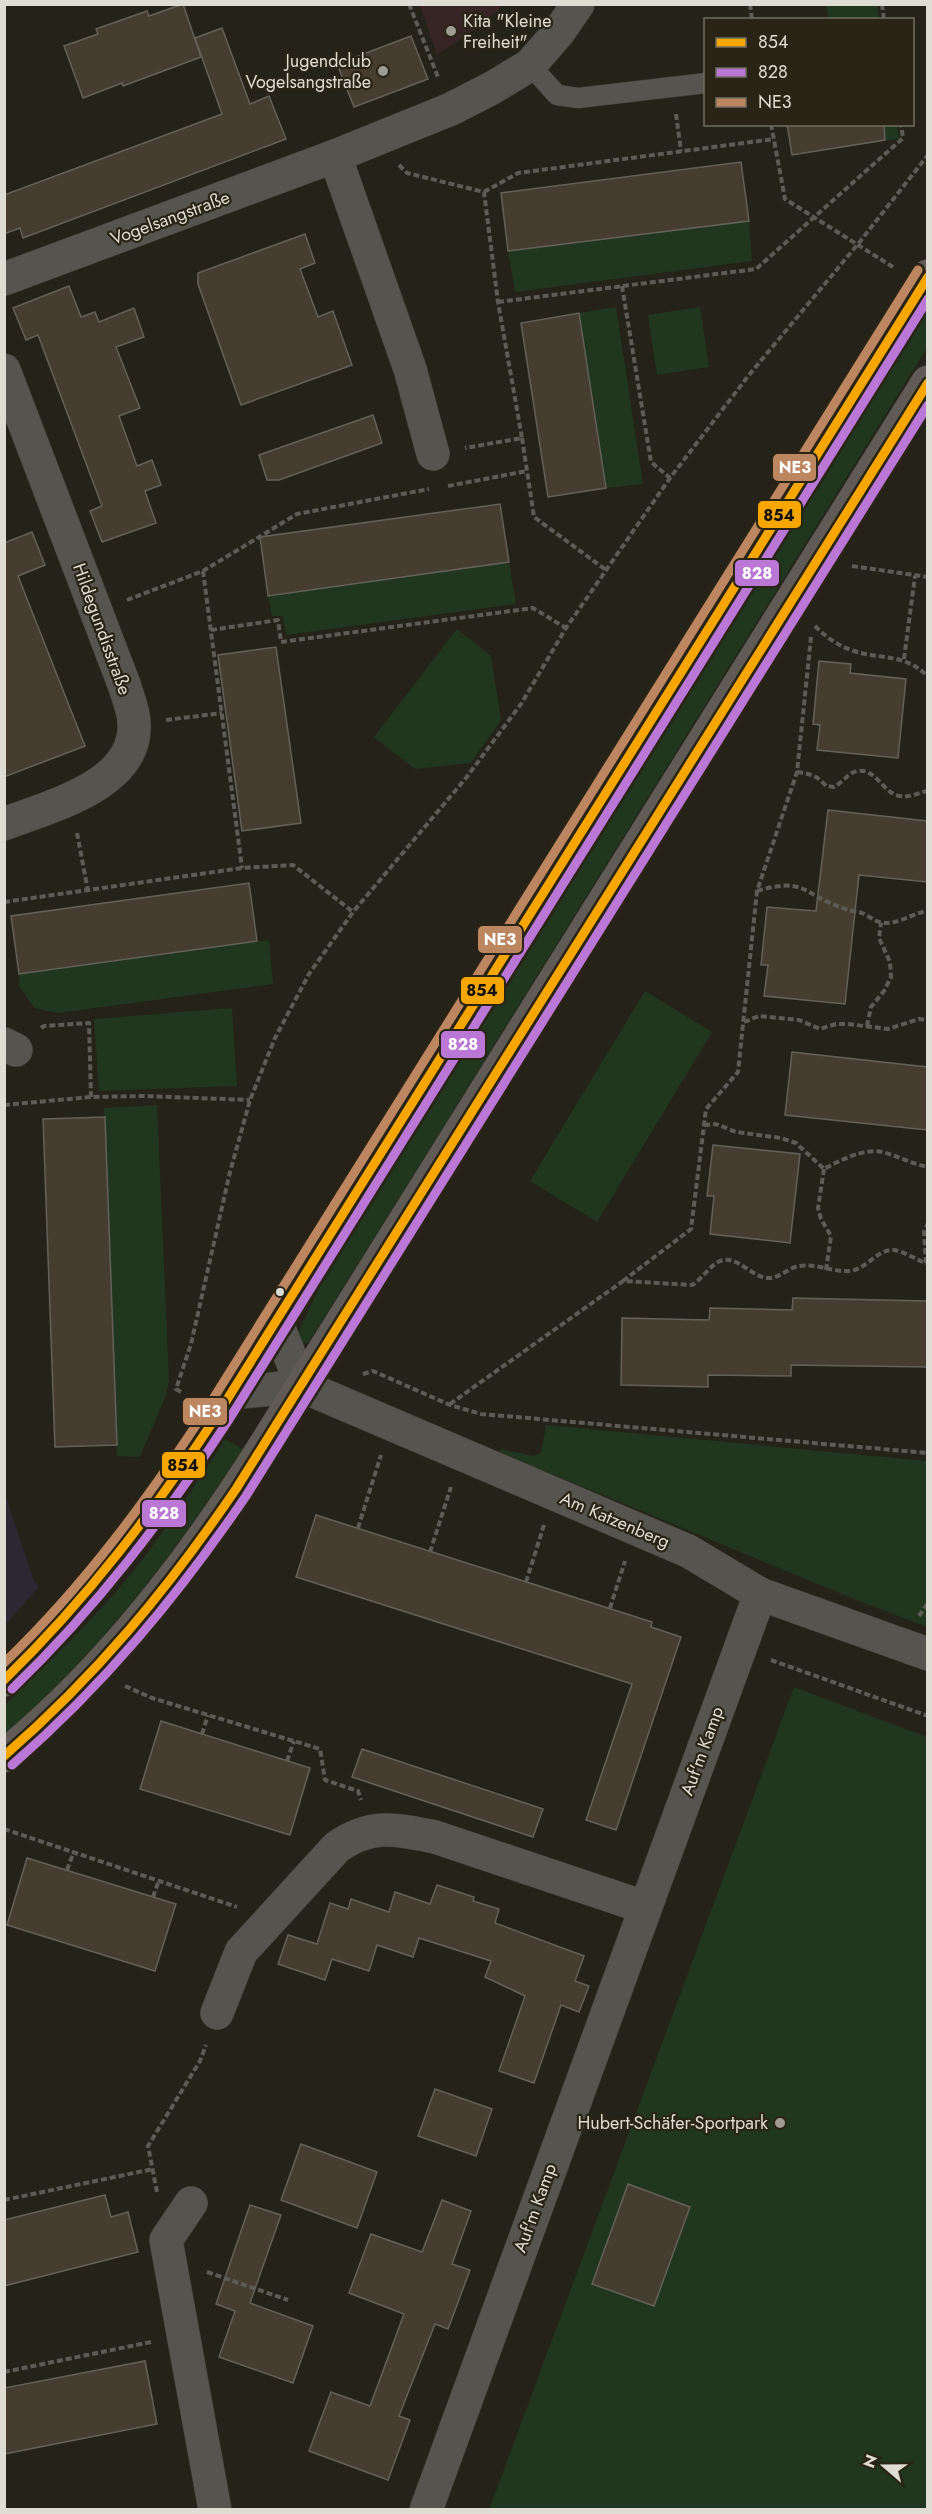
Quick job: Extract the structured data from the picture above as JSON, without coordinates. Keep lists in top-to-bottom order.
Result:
{
  "streets": {
    "street": [
      "Vogelsangstraße",
      "Hildegundisstraße",
      "Am Katzenberg",
      "Auf'm Kamp"
    ]
  },
  "crossings": [
    ["Am Katzenberg", "Auf'm Kamp"]
  ],
  "places": ["Kita \"Kleine Freiheit\"", "Jugendclub Vogelsangstraße", "Hubert-Schäfer-Sportpark"],
  "lines": ["transit line NE3", "transit line 854", "transit line 828"],
  "legend": ["854", "828", "NE3"],
  "north": "left"
}
